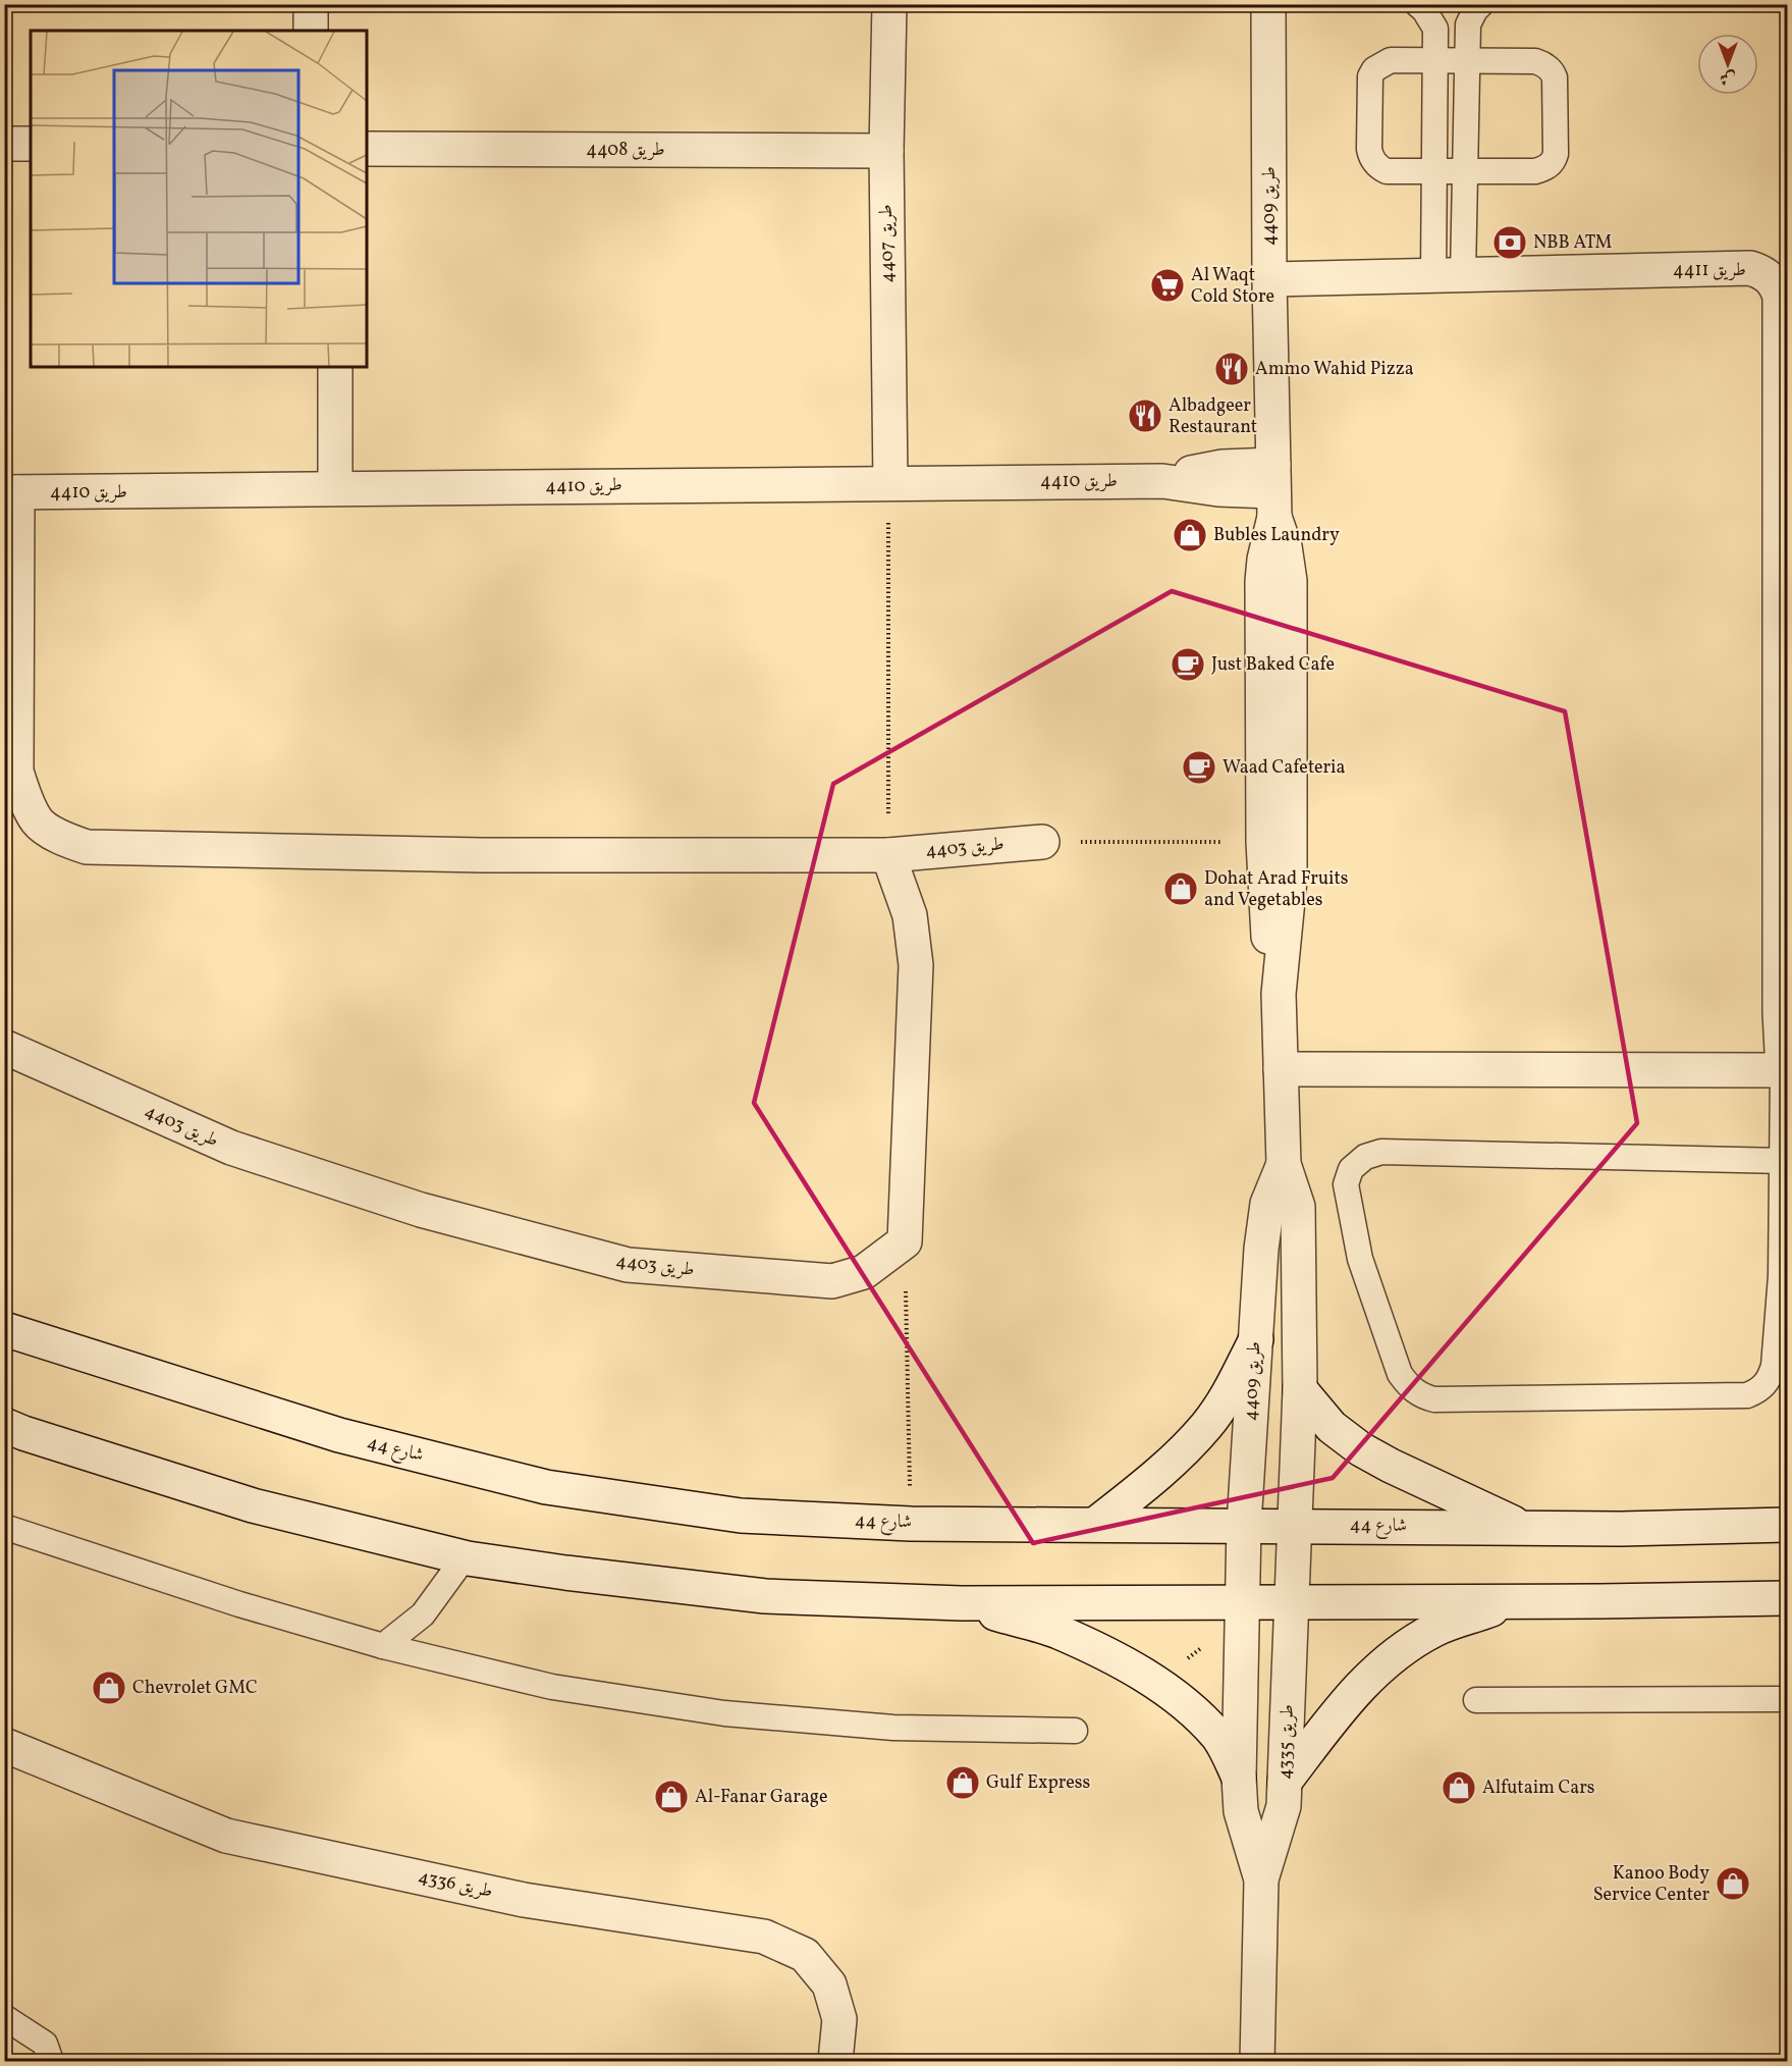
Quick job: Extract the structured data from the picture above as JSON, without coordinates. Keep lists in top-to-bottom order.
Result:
{
  "streets": {
    "street": [
      "طريق 4408",
      "طريق 4409",
      "طريق 4407",
      "طريق 4411",
      "طريق 4410",
      "طريق 4403",
      "شارع 44",
      "طريق 4335",
      "طريق 4336"
    ]
  },
  "crossings": [
    ["طريق 4408", "طريق 4407"],
    ["طريق 4409", "طريق 4411"],
    ["طريق 4409", "طريق 4410"],
    ["طريق 4409", "شارع 44"],
    ["طريق 4409", "طريق 4335"],
    ["طريق 4407", "طريق 4410"],
    ["طريق 4410", "طريق 4403"]
  ],
  "places": {
    "bank": ["NBB ATM"],
    "supermarket": ["Al Waqt Cold Store"],
    "restaurant": ["Ammo Wahid Pizza", "Albadgeer Restaurant"],
    "shop": [
      "Bubles Laundry",
      "Dohat Arad Fruits and Vegetables",
      "Chevrolet GMC",
      "Gulf Express",
      "Alfutaim Cars",
      "Al-Fanar Garage",
      "Kanoo Body Service Center"
    ],
    "cafe": ["Just Baked Cafe", "Waad Cafeteria"]
  },
  "north": "bottom"
}
